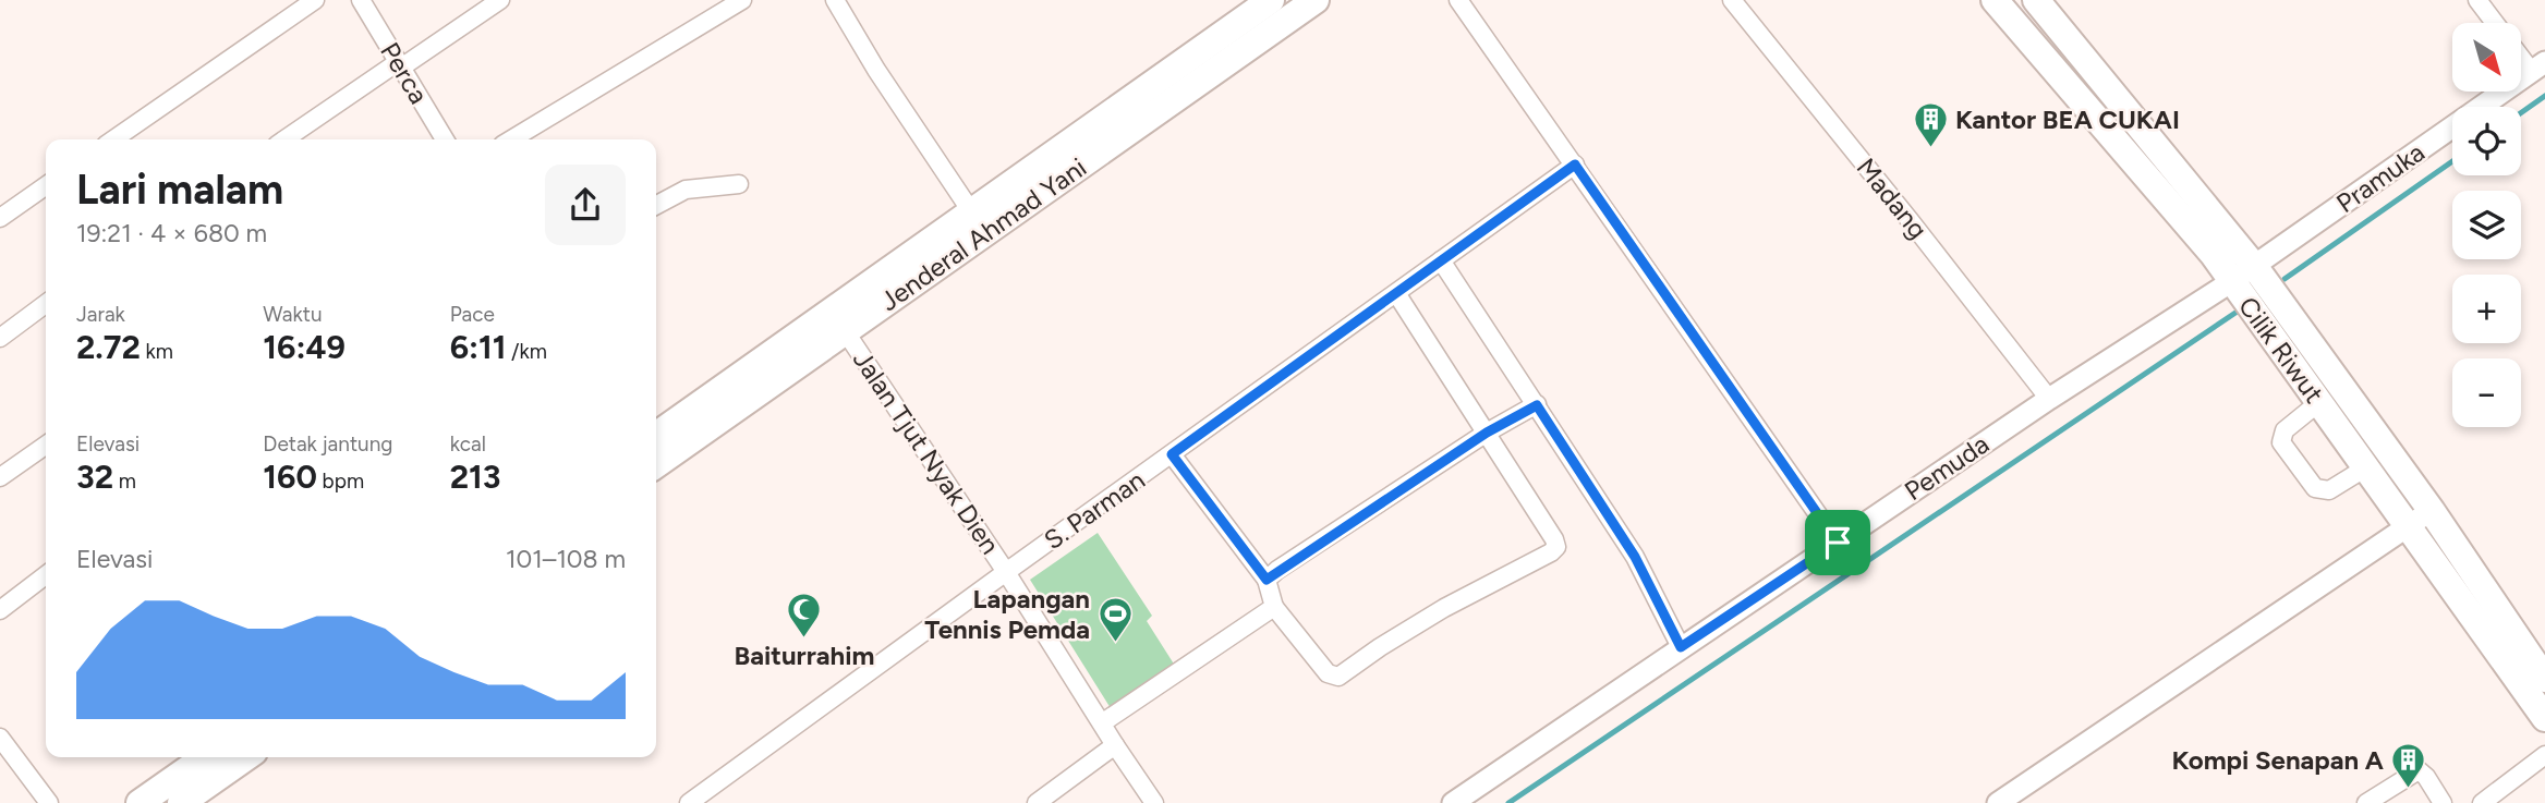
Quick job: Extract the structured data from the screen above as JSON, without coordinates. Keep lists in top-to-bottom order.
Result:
{
  "streets": {
    "main road": ["Jenderal Ahmad Yani", "Cilik Riwut"],
    "street": [
      "Perca",
      "Pramuka",
      "Madang",
      "Jalan Tjut Nyak Dien",
      "Pemuda",
      "S. Parman"
    ]
  },
  "crossings": [
    ["Pramuka", "Cilik Riwut"],
    ["Pramuka", "Pemuda"],
    ["Madang", "Pemuda"],
    ["Jenderal Ahmad Yani", "Jalan Tjut Nyak Dien"],
    ["Cilik Riwut", "Pemuda"],
    ["Jalan Tjut Nyak Dien", "S. Parman"]
  ],
  "places": {
    "building": ["Kantor BEA CUKAI", "Kompi Senapan A"],
    "mosque": ["Baiturrahim"],
    "sports": ["Lapangan Tennis Pemda"]
  },
  "north": "bottom right",
  "page": {
    "map_buttons": ["+", "−"],
    "heading": ["Lari malam", "19:21 · 4 × 680 m"],
    "stats": [
      ["Jarak", "2.72 km"],
      ["Waktu", "16:49"],
      ["Pace", "6:11 /km"],
      ["Elevasi", "32 m"],
      ["Detak jantung", "160 bpm"],
      ["kcal", "213"]
    ],
    "chart": ["Elevasi", "101–108 m"]
  }
}
